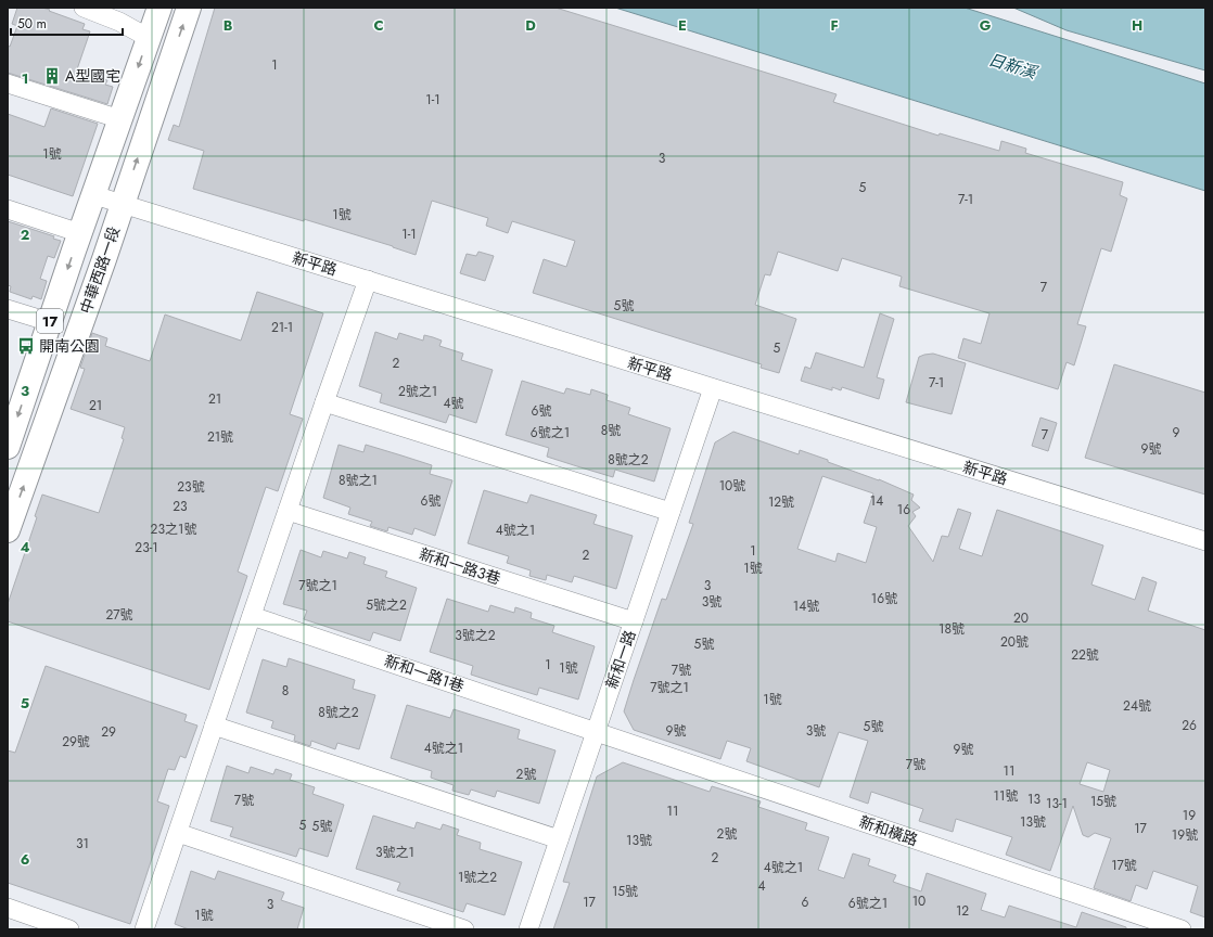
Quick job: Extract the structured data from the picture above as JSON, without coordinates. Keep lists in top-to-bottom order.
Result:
{
  "streets": {
    "main road": ["中華西路一段", "17"],
    "street": [
      "新平路",
      "新和一路3巷",
      "新和一路",
      "新和一路1巷",
      "新和橫路"
    ]
  },
  "crossings": [
    ["新平路", "中華西路一段"],
    ["新平路", "新和一路"],
    ["新和一路3巷", "新和一路"],
    ["新和一路", "新和一路1巷"],
    ["新和一路", "新和橫路"],
    ["新和一路1巷", "新和橫路"]
  ],
  "water": ["日新溪"],
  "places": {
    "building": ["A型國宅"],
    "bus stop": ["開南公園"]
  },
  "house_numbers": [
    "1",
    "1-1",
    "1號",
    "3",
    "5",
    "7-1",
    "1號",
    "1-1",
    "7",
    "5號",
    "21-1",
    "5",
    "2",
    "7-1",
    "2號之1",
    "21",
    "4號",
    "21",
    "6號",
    "8號",
    "6號之1",
    "9",
    "7",
    "21號",
    "9號",
    "8號之2",
    "8號之1",
    "10號",
    "23號",
    "6號",
    "14",
    "12號",
    "23",
    "16",
    "23之1號",
    "4號之1",
    "23-1",
    "1",
    "2",
    "1號",
    "7號之1",
    "3",
    "16號",
    "3號",
    "5號之2",
    "14號",
    "27號",
    "20",
    "18號",
    "3號之2",
    "20號",
    "5號",
    "22號",
    "1",
    "1號",
    "7號",
    "7號之1",
    "8",
    "1號",
    "24號",
    "8號之2",
    "26",
    "5號",
    "9號",
    "3號",
    "29",
    "29號",
    "4號之1",
    "9號",
    "7號",
    "11",
    "2號",
    "11號",
    "13",
    "7號",
    "15號",
    "13-1",
    "11",
    "19",
    "13號",
    "5",
    "5號",
    "17",
    "2號",
    "19號",
    "13號",
    "31",
    "3號之1",
    "2",
    "17號",
    "4號之1",
    "1號之2",
    "4",
    "15號",
    "10",
    "17",
    "6",
    "6號之1",
    "3",
    "12",
    "1號"
  ],
  "scale_bar": "50 m",
  "grid": {
    "columns": [
      "B",
      "C",
      "D",
      "E",
      "F",
      "G",
      "H"
    ],
    "rows": [
      "1",
      "2",
      "3",
      "4",
      "5",
      "6"
    ]
  }
}
